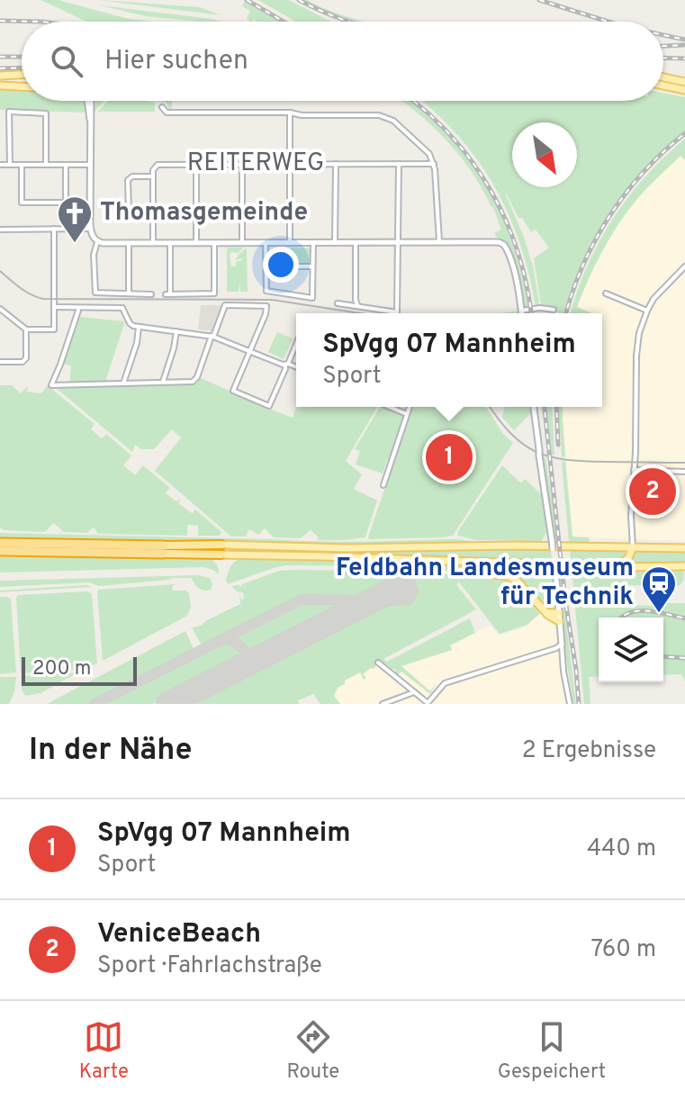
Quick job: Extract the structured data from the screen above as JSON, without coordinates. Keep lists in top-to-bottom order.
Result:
{
  "streets": {
    "street": ["REITERWEG"]
  },
  "places": {
    "church": ["Thomasgemeinde"],
    "station": ["Feldbahn Landesmuseum für Technik"]
  },
  "scale_bar": "200 m",
  "north": "bottom right",
  "page": {
    "search": "Hier suchen",
    "popup": ["SpVgg 07 Mannheim", "Sport"],
    "pins": ["1", "2"],
    "scale": "200 m",
    "heading": ["In der Nähe", "2 Ergebnisse"],
    "list": [
      {
        "mark": "1",
        "name": "SpVgg 07 Mannheim",
        "note": "Sport",
        "value": "440 m"
      },
      {
        "mark": "2",
        "name": "VeniceBeach",
        "note": "Sport · Fahrlachstraße",
        "value": "760 m"
      }
    ],
    "nav": ["Karte", "Route", "Gespeichert"]
  }
}
